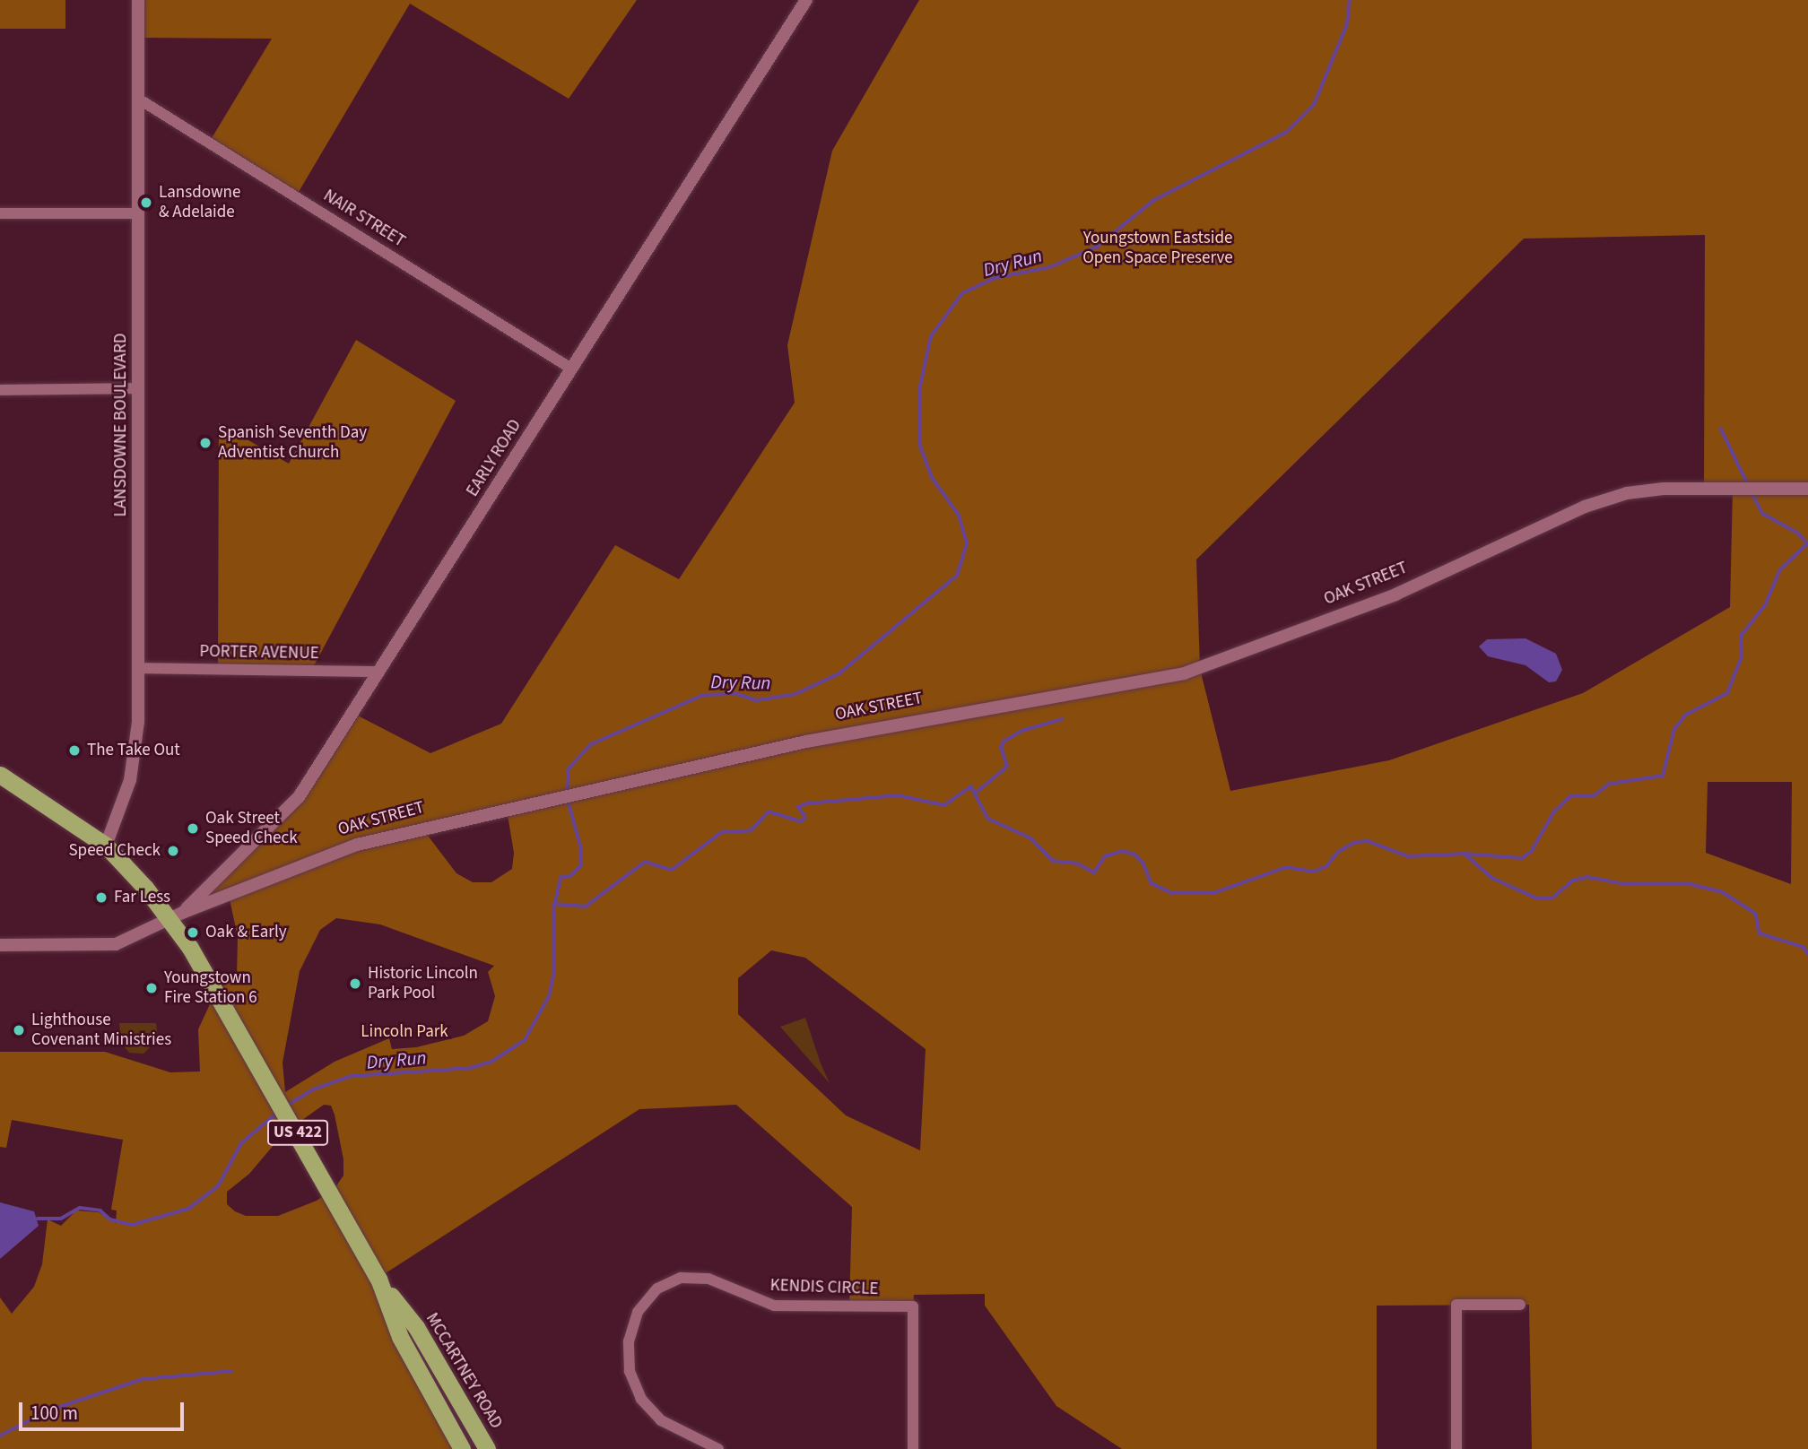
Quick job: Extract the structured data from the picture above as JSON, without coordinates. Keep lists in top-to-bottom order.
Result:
{
  "streets": {
    "highway": ["US 422", "MCCARTNEY ROAD"],
    "street": [
      "NAIR STREET",
      "LANSDOWNE BOULEVARD",
      "EARLY ROAD",
      "OAK STREET",
      "PORTER AVENUE",
      "KENDIS CIRCLE"
    ]
  },
  "crossings": [
    ["NAIR STREET", "LANSDOWNE BOULEVARD"],
    ["NAIR STREET", "EARLY ROAD"],
    ["LANSDOWNE BOULEVARD", "PORTER AVENUE"],
    ["LANSDOWNE BOULEVARD", "US 422"],
    ["EARLY ROAD", "OAK STREET"],
    ["EARLY ROAD", "PORTER AVENUE"],
    ["EARLY ROAD", "US 422"],
    ["EARLY ROAD", "MCCARTNEY ROAD"],
    ["OAK STREET", "US 422"],
    ["OAK STREET", "MCCARTNEY ROAD"],
    ["US 422", "MCCARTNEY ROAD"]
  ],
  "water": ["Dry Run"],
  "parks": ["Youngstown Eastside Open Space Preserve", "Lincoln Park"],
  "places": [
    "Lansdowne & Adelaide",
    "Spanish Seventh Day Adventist Church",
    "The Take Out",
    "Oak Street Speed Check",
    "Speed Check",
    "Far Less",
    "Oak & Early",
    "Historic Lincoln Park Pool",
    "Youngstown Fire Station 6",
    "Lighthouse Covenant Ministries"
  ],
  "scale_bar": "100 m"
}
